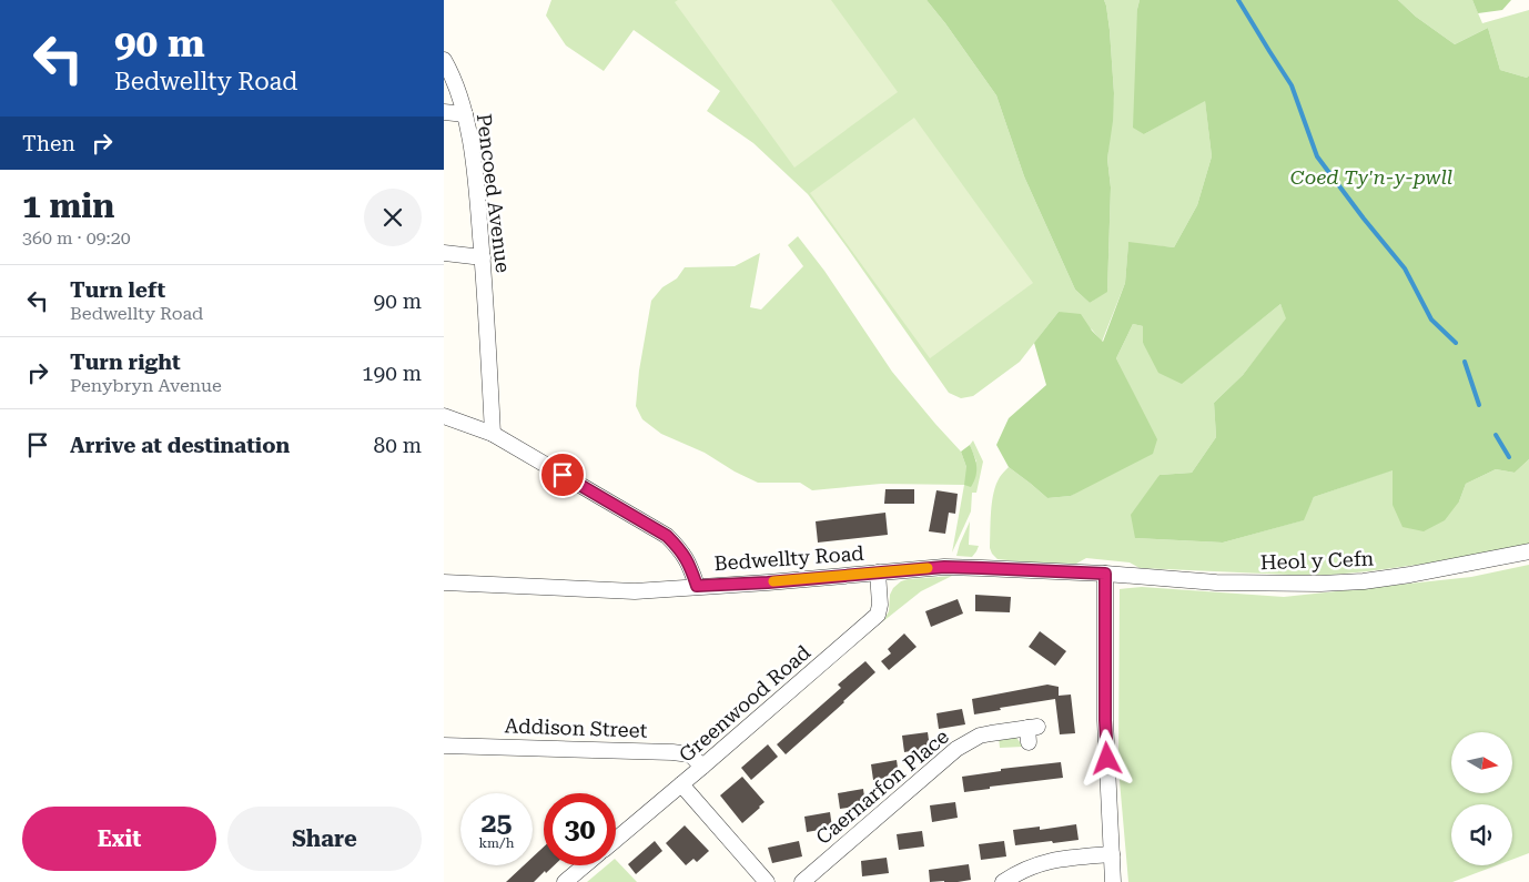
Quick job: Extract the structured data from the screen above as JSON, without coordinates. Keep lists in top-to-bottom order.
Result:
{
  "streets": {
    "street": [
      "Pencoed Avenue",
      "Bedwellty Road",
      "Heol y Cefn",
      "Greenwood Road",
      "Addison Street",
      "Caernarfon Place"
    ]
  },
  "crossings": [
    ["Bedwellty Road", "Heol y Cefn"],
    ["Bedwellty Road", "Greenwood Road"],
    ["Greenwood Road", "Addison Street"]
  ],
  "parks": ["Coed Ty'n-y-pwll"],
  "north": "right",
  "page": {
    "turn": ["90 m", "Bedwellty Road"],
    "then": "Then",
    "heading": ["1 min", "360 m · 09:20"],
    "list": [
      {
        "name": "Turn left",
        "note": "Bedwellty Road",
        "value": "90 m"
      },
      {
        "name": "Turn right",
        "note": "Penybryn Avenue",
        "value": "190 m"
      },
      {
        "name": "Arrive at destination",
        "value": "80 m"
      }
    ],
    "speed": "25 km/h",
    "limit": "30",
    "buttons": ["Exit", "Share"]
  }
}
